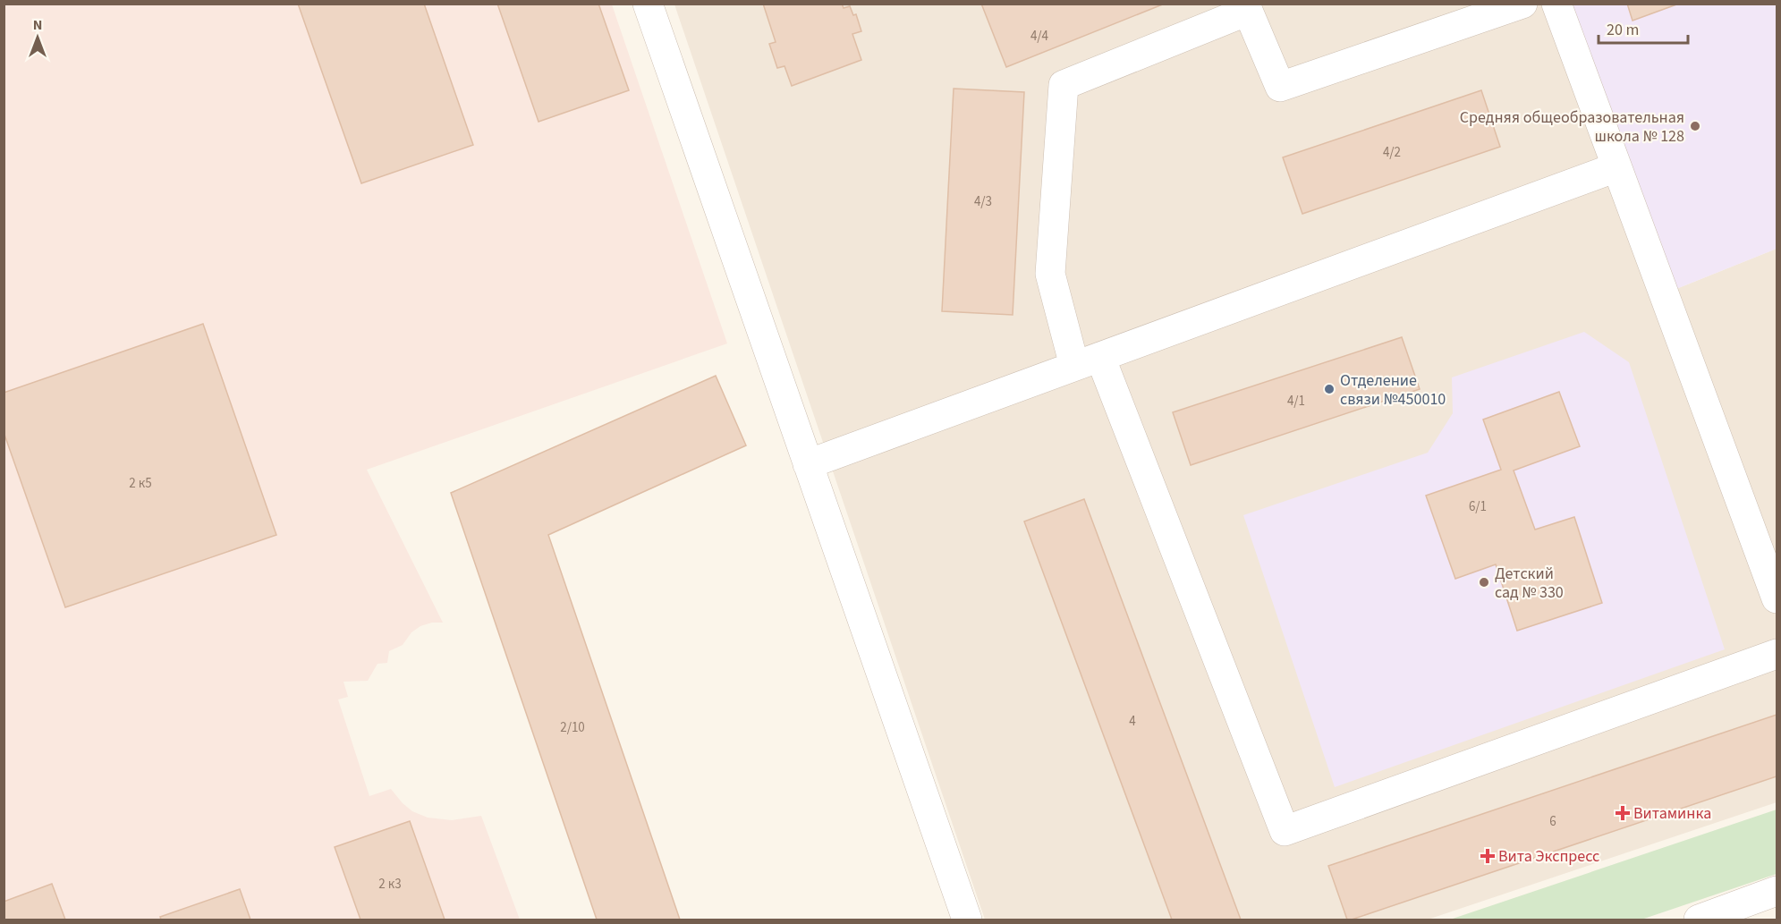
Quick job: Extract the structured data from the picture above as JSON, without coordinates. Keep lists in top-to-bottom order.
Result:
{
  "places": {
    "other": ["Средняя общеобразовательная школа № 128", "Отделение связи №450010", "Детский сад № 330"],
    "health": ["Витаминка", "Вита Экспресс"]
  },
  "house_numbers": [
    "4/4",
    "4/2",
    "4/3",
    "4/1",
    "2 к5",
    "6/1",
    "4",
    "2/10",
    "6",
    "2 к3"
  ],
  "scale_bar": "20 m",
  "north": "top"
}
